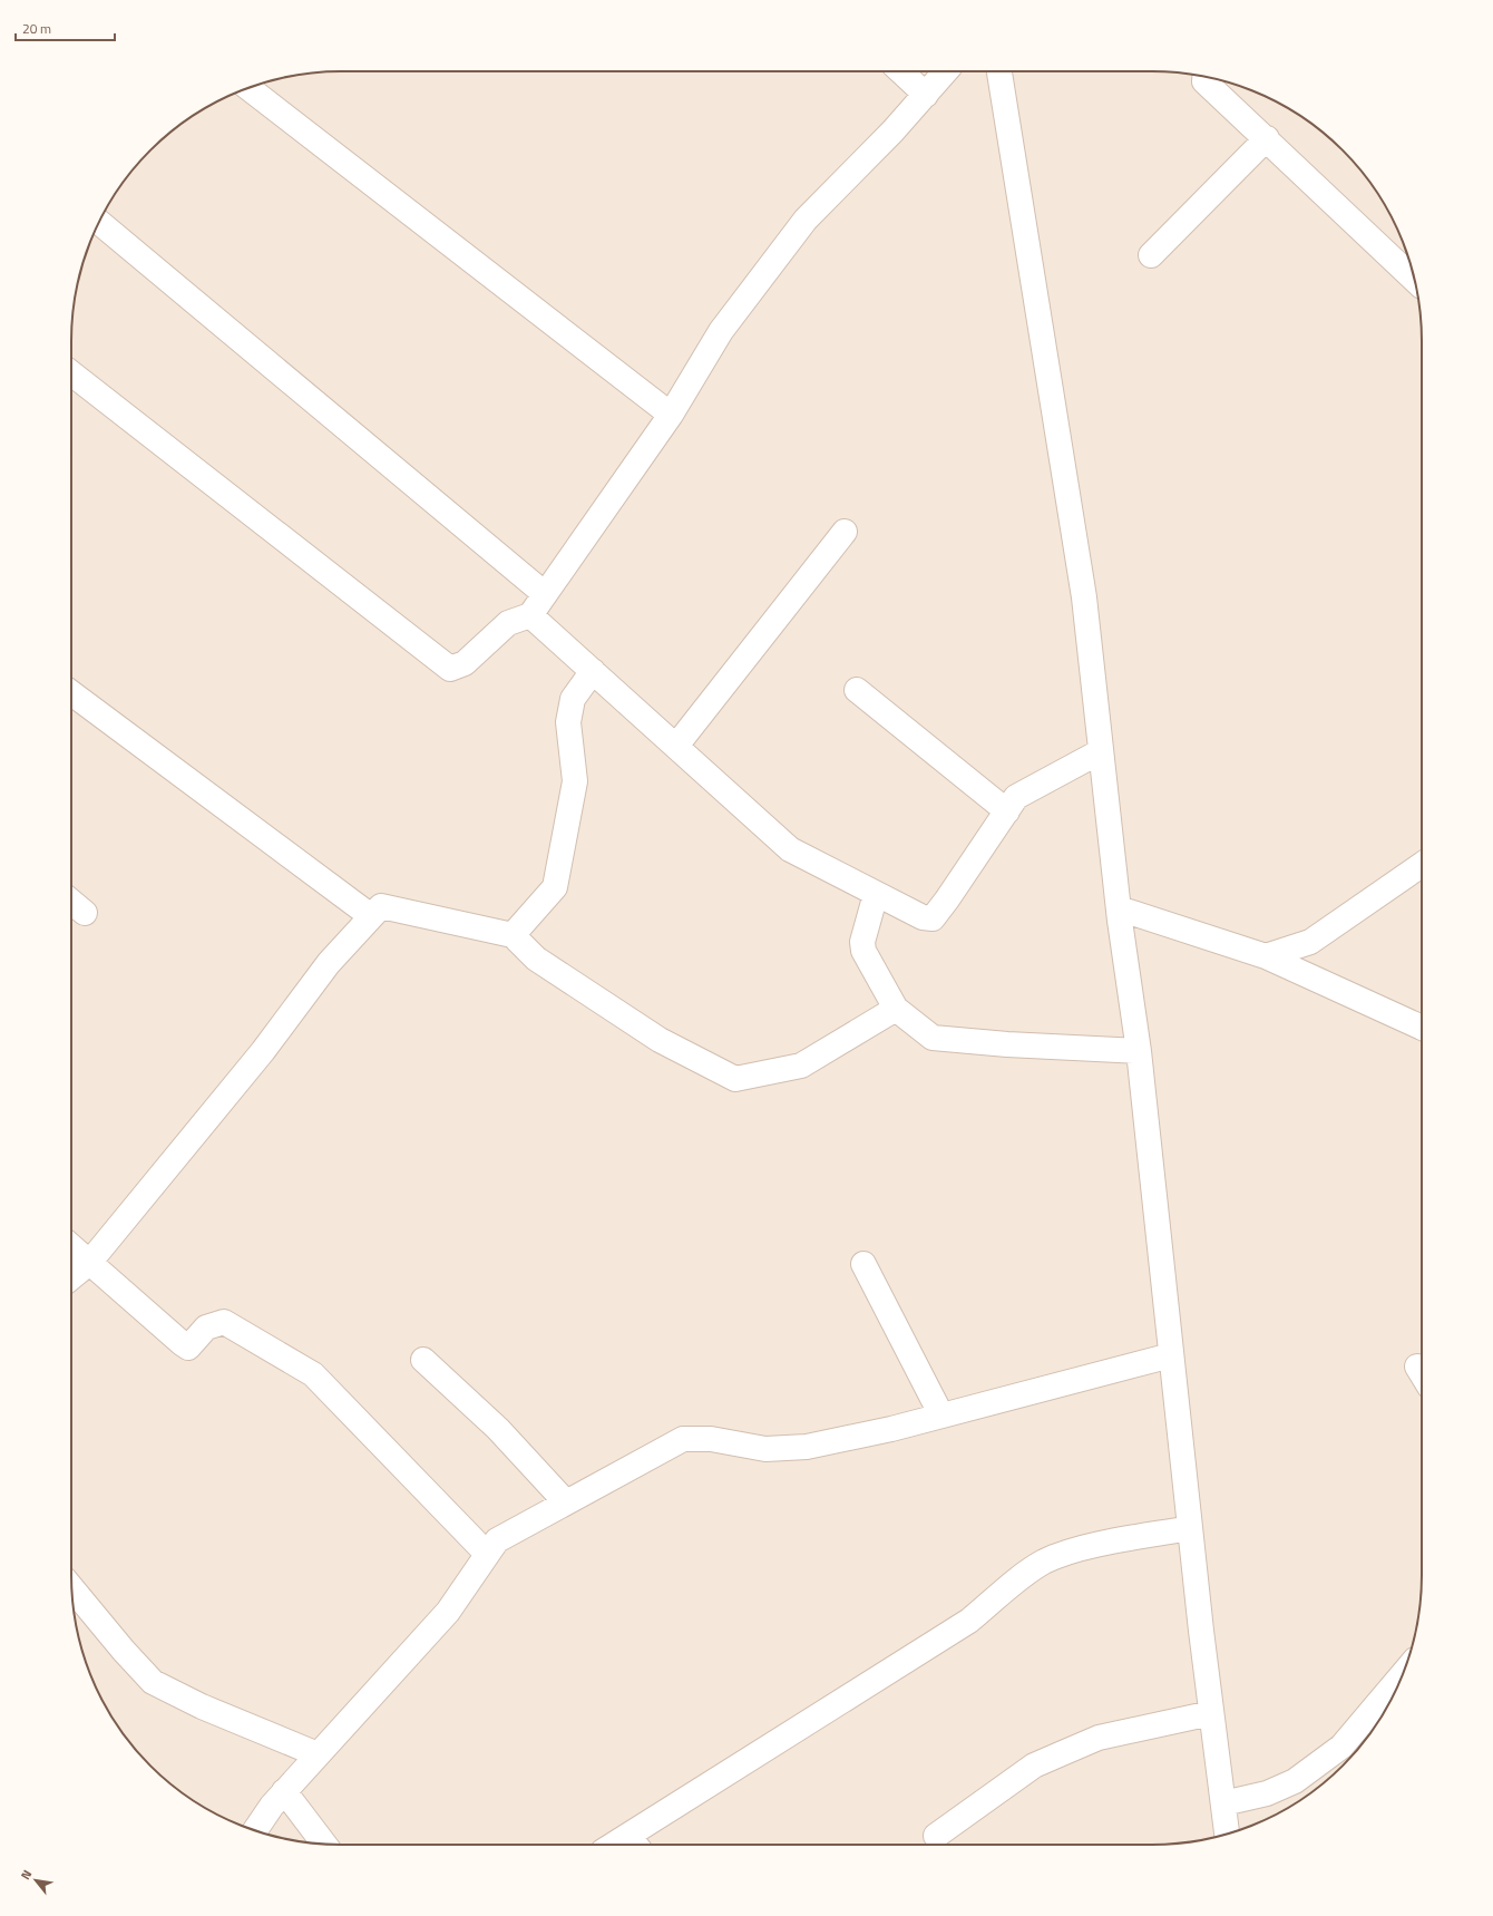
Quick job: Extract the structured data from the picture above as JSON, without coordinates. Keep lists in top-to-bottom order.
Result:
{
  "scale_bar": "20 m",
  "north": "top left"
}
